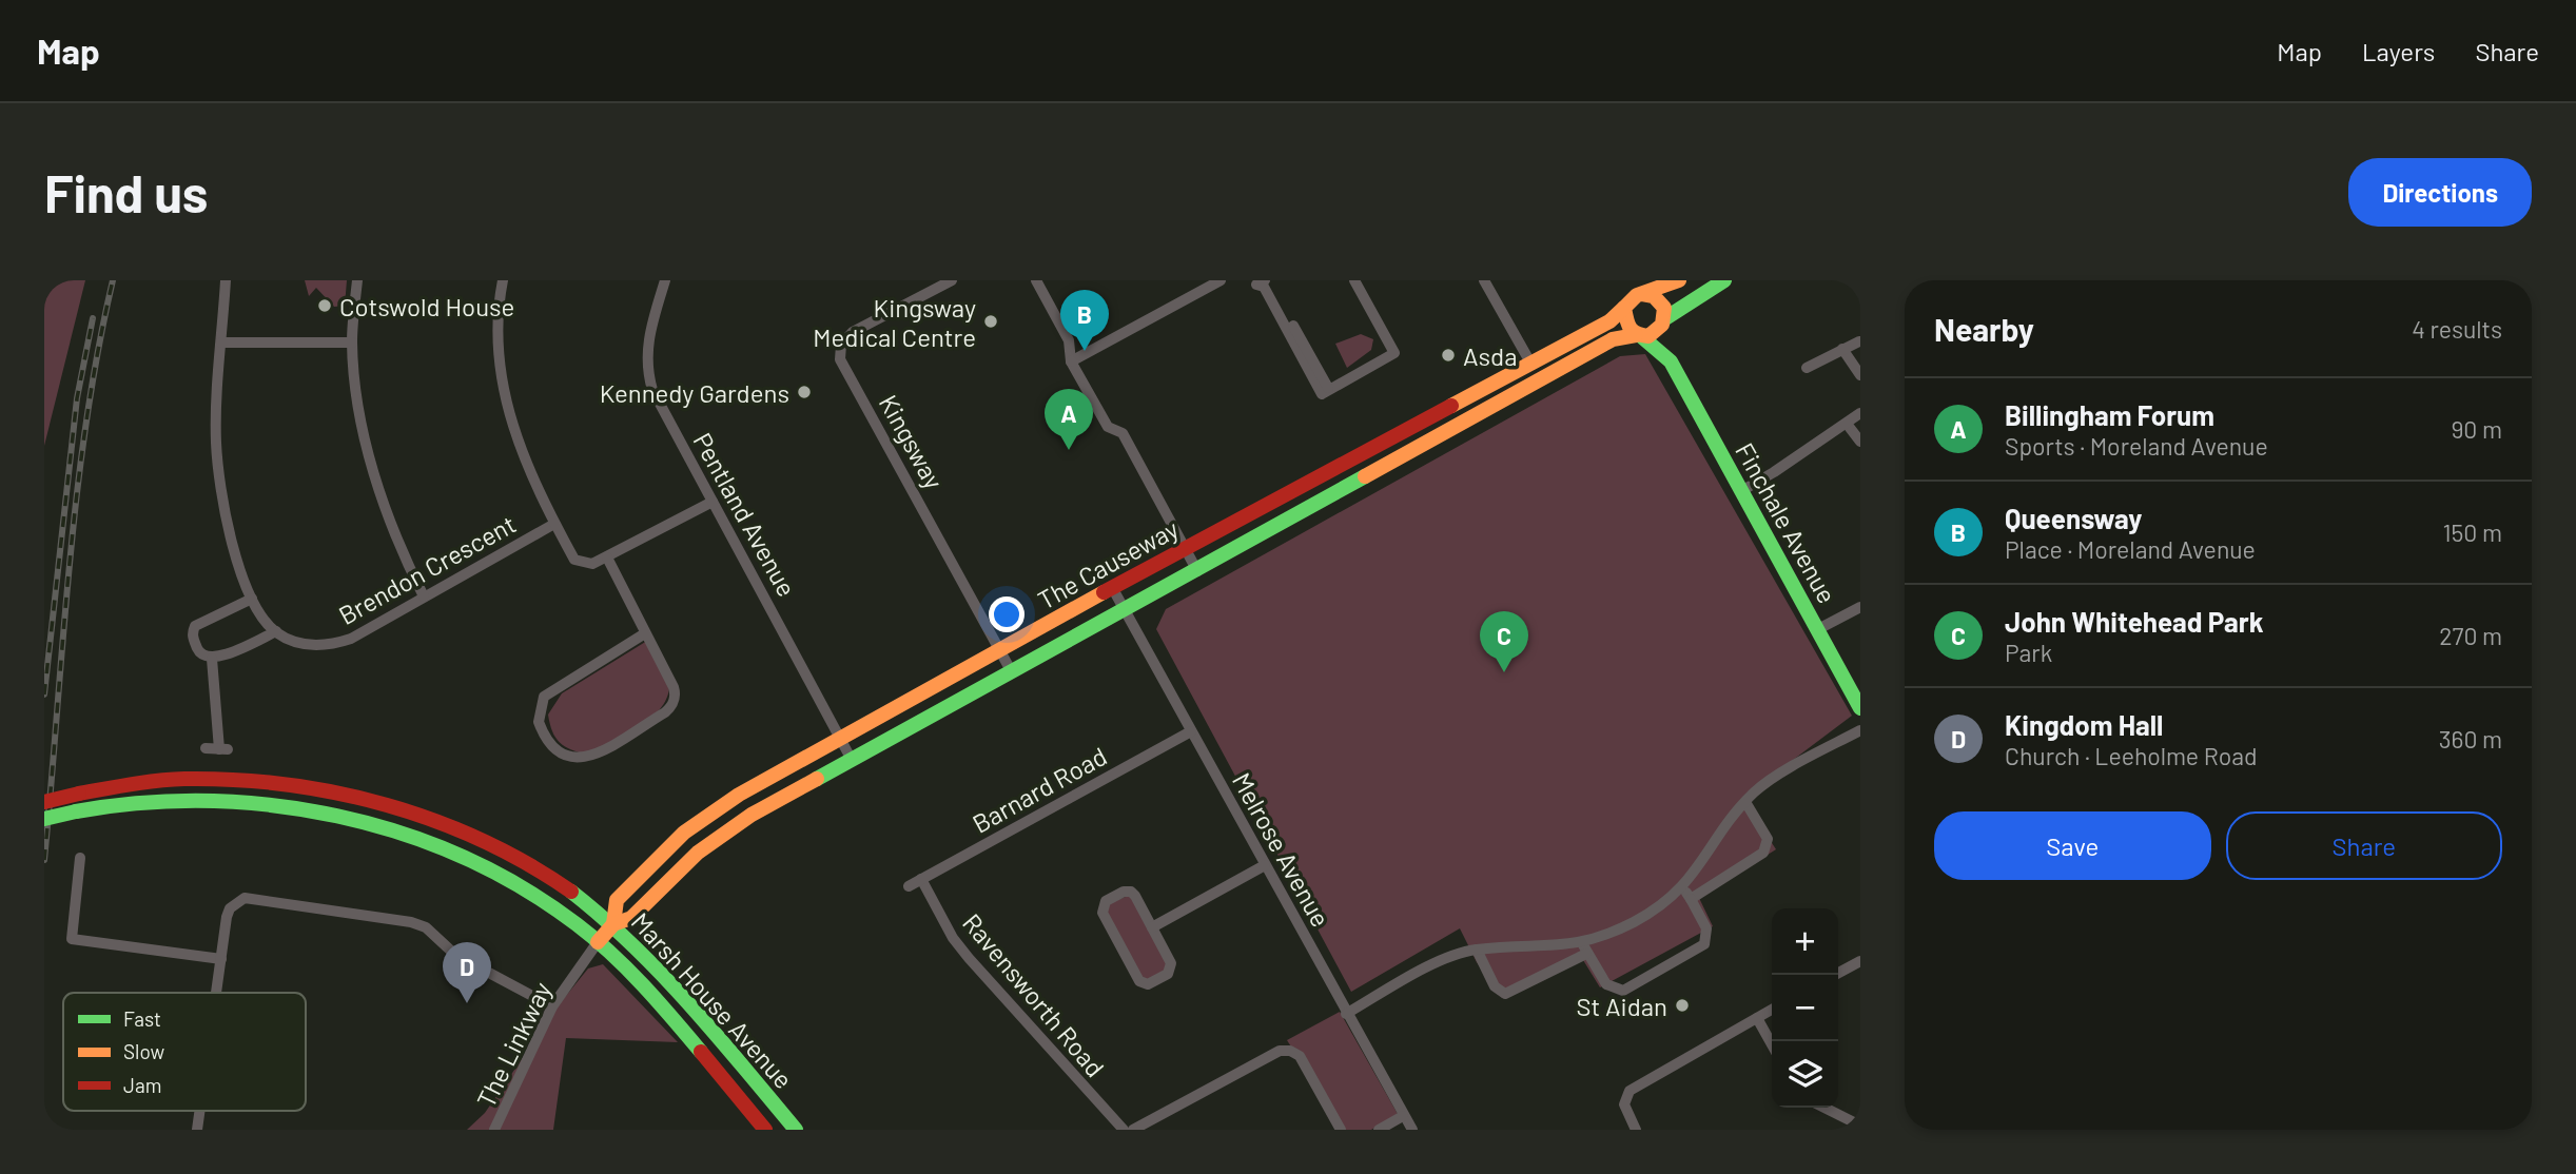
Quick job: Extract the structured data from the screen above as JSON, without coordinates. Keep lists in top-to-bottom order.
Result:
{
  "streets": {
    "street": [
      "Kingsway",
      "Pentland Avenue",
      "Finchale Avenue",
      "The Causeway",
      "Brendon Crescent",
      "Barnard Road",
      "Melrose Avenue",
      "Ravensworth Road",
      "Marsh House Avenue",
      "The Linkway"
    ]
  },
  "crossings": [
    ["Kingsway", "The Causeway"],
    ["Pentland Avenue", "The Causeway"],
    ["Finchale Avenue", "The Causeway"],
    ["The Causeway", "Melrose Avenue"],
    ["The Causeway", "Marsh House Avenue"],
    ["The Causeway", "The Linkway"],
    ["Barnard Road", "Melrose Avenue"],
    ["Barnard Road", "Ravensworth Road"],
    ["Marsh House Avenue", "The Linkway"]
  ],
  "places": [
    "Cotswold House",
    "Kingsway Medical Centre",
    "Asda",
    "Kennedy Gardens",
    "St Aidan"
  ],
  "legend": ["Fast", "Slow", "Jam"],
  "page": {
    "header": "Map",
    "nav": ["Map", "Layers", "Share"],
    "buttons": [
      "Directions",
      ["Save", "Share"]
    ],
    "title": "Find us",
    "heading": ["Nearby", "4 results"],
    "pins": [
      "B",
      "A",
      "C",
      "D"
    ],
    "list": [
      {
        "mark": "A",
        "name": "Billingham Forum",
        "note": "Sports · Moreland Avenue",
        "value": "90 m"
      },
      {
        "mark": "B",
        "name": "Queensway",
        "note": "Place · Moreland Avenue",
        "value": "150 m"
      },
      {
        "mark": "C",
        "name": "John Whitehead Park",
        "note": "Park",
        "value": "270 m"
      },
      {
        "mark": "D",
        "name": "Kingdom Hall",
        "note": "Church · Leeholme Road",
        "value": "360 m"
      }
    ],
    "map_buttons": ["+", "−"]
  }
}
